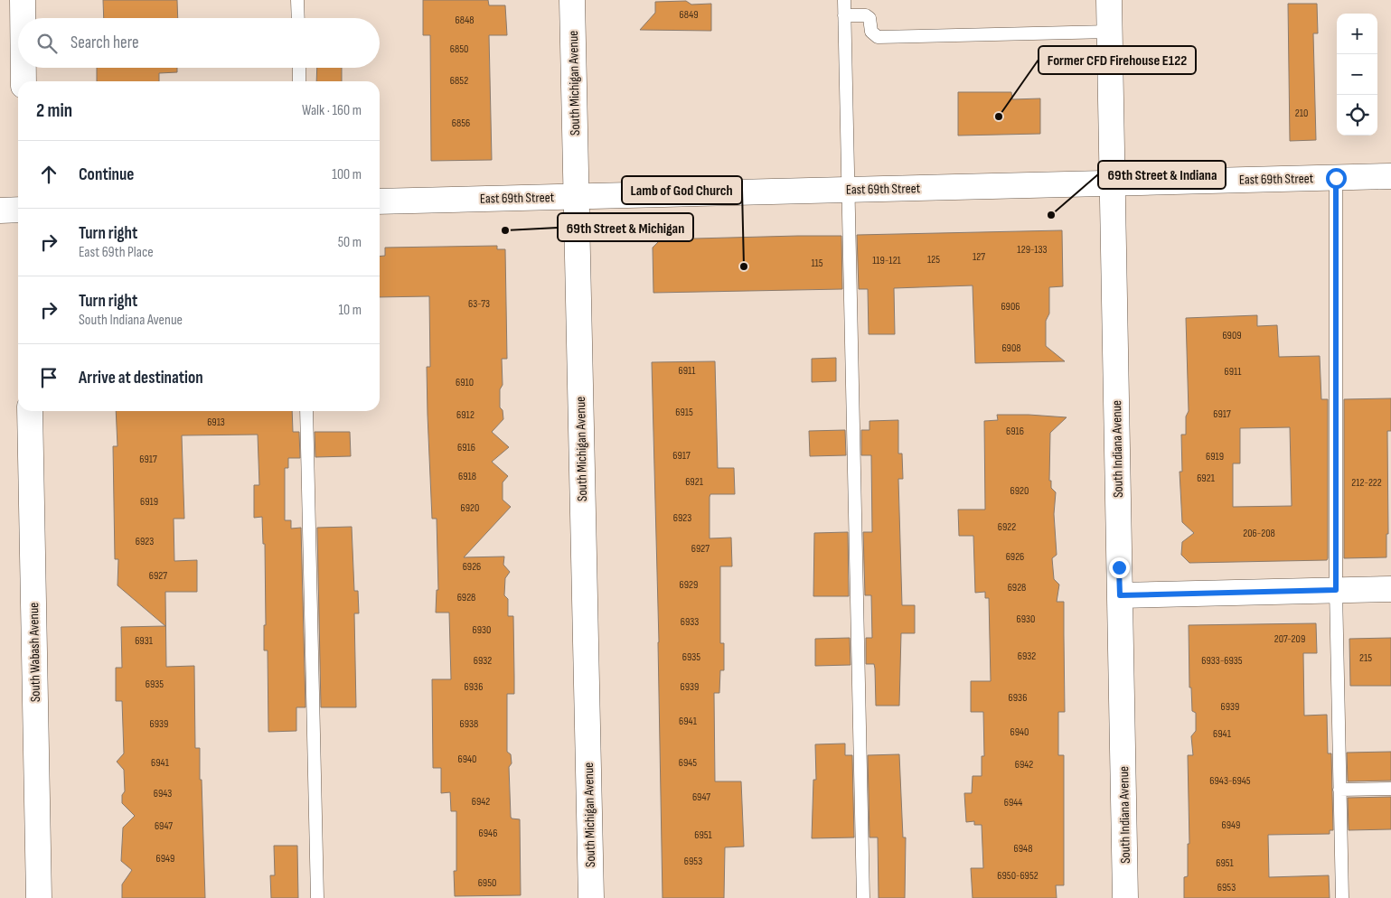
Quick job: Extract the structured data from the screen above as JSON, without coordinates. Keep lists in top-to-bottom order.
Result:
{
  "streets": {
    "street": [
      "South Michigan Avenue",
      "East 69th Street",
      "South Indiana Avenue",
      "South Wabash Avenue"
    ]
  },
  "crossings": [
    ["South Michigan Avenue", "East 69th Street"],
    ["East 69th Street", "South Indiana Avenue"]
  ],
  "places": [
    "Former CFD Firehouse E122",
    "69th Street & Indiana",
    "69th Street & Michigan",
    "Lamb of God Church"
  ],
  "house_numbers": [
    "6849",
    "6848",
    "6850",
    "6852",
    "210",
    "6856",
    "129-133",
    "127",
    "125",
    "119-121",
    "115",
    "63-73",
    "6906",
    "6909",
    "6908",
    "6911",
    "6911",
    "6910",
    "6915",
    "6917",
    "6912",
    "6913",
    "6916",
    "6916",
    "6917",
    "6919",
    "6917",
    "6918",
    "6921",
    "6921",
    "212-222",
    "6920",
    "6919",
    "6920",
    "6923",
    "6922",
    "206-208",
    "6923",
    "6927",
    "6926",
    "6926",
    "6927",
    "6929",
    "6928",
    "6928",
    "6930",
    "6933",
    "6930",
    "207-209",
    "6931",
    "6932",
    "6935",
    "215",
    "6932",
    "6933-6935",
    "6935",
    "6936",
    "6939",
    "6936",
    "6939",
    "6941",
    "6939",
    "6938",
    "6940",
    "6941",
    "6940",
    "6941",
    "6945",
    "6942",
    "6943-6945",
    "6943",
    "6947",
    "6942",
    "6944",
    "6949",
    "6947",
    "6946",
    "6951",
    "6948",
    "6949",
    "6953",
    "6951",
    "6950-6952",
    "6950",
    "6953"
  ],
  "page": {
    "map_buttons": ["+", "−"],
    "search": "Search here",
    "heading": ["2 min", "Walk · 160 m"],
    "list": [
      ["Continue", "100 m"],
      ["Turn right", "East 69th Place", "50 m"],
      ["Turn right", "South Indiana Avenue", "10 m"],
      "Arrive at destination"
    ]
  }
}
